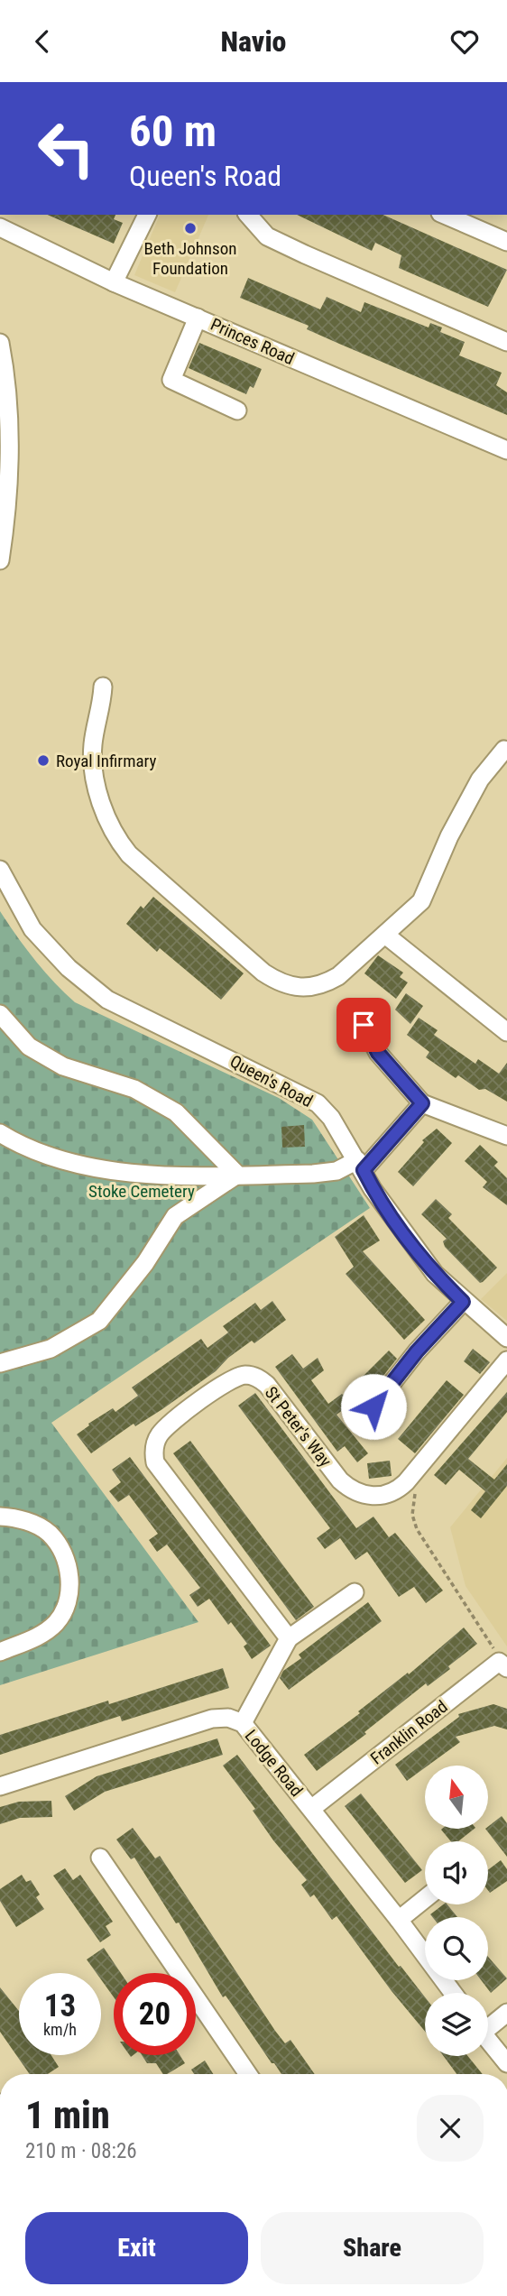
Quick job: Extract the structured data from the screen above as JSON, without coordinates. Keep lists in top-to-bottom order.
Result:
{
  "streets": {
    "street": [
      "Princes Road",
      "Queen's Road",
      "St Peter's Way",
      "Franklin Road",
      "Lodge Road"
    ]
  },
  "crossings": [
    ["Franklin Road", "Lodge Road"]
  ],
  "parks": ["Stoke Cemetery"],
  "places": ["Beth Johnson Foundation", "Royal Infirmary"],
  "north": "top",
  "page": {
    "header": "Navio",
    "turn": ["60 m", "Queen's Road"],
    "speed": "13 km/h",
    "limit": "20",
    "heading": ["1 min", "210 m · 08:26"],
    "buttons": ["Exit", "Share"]
  }
}
